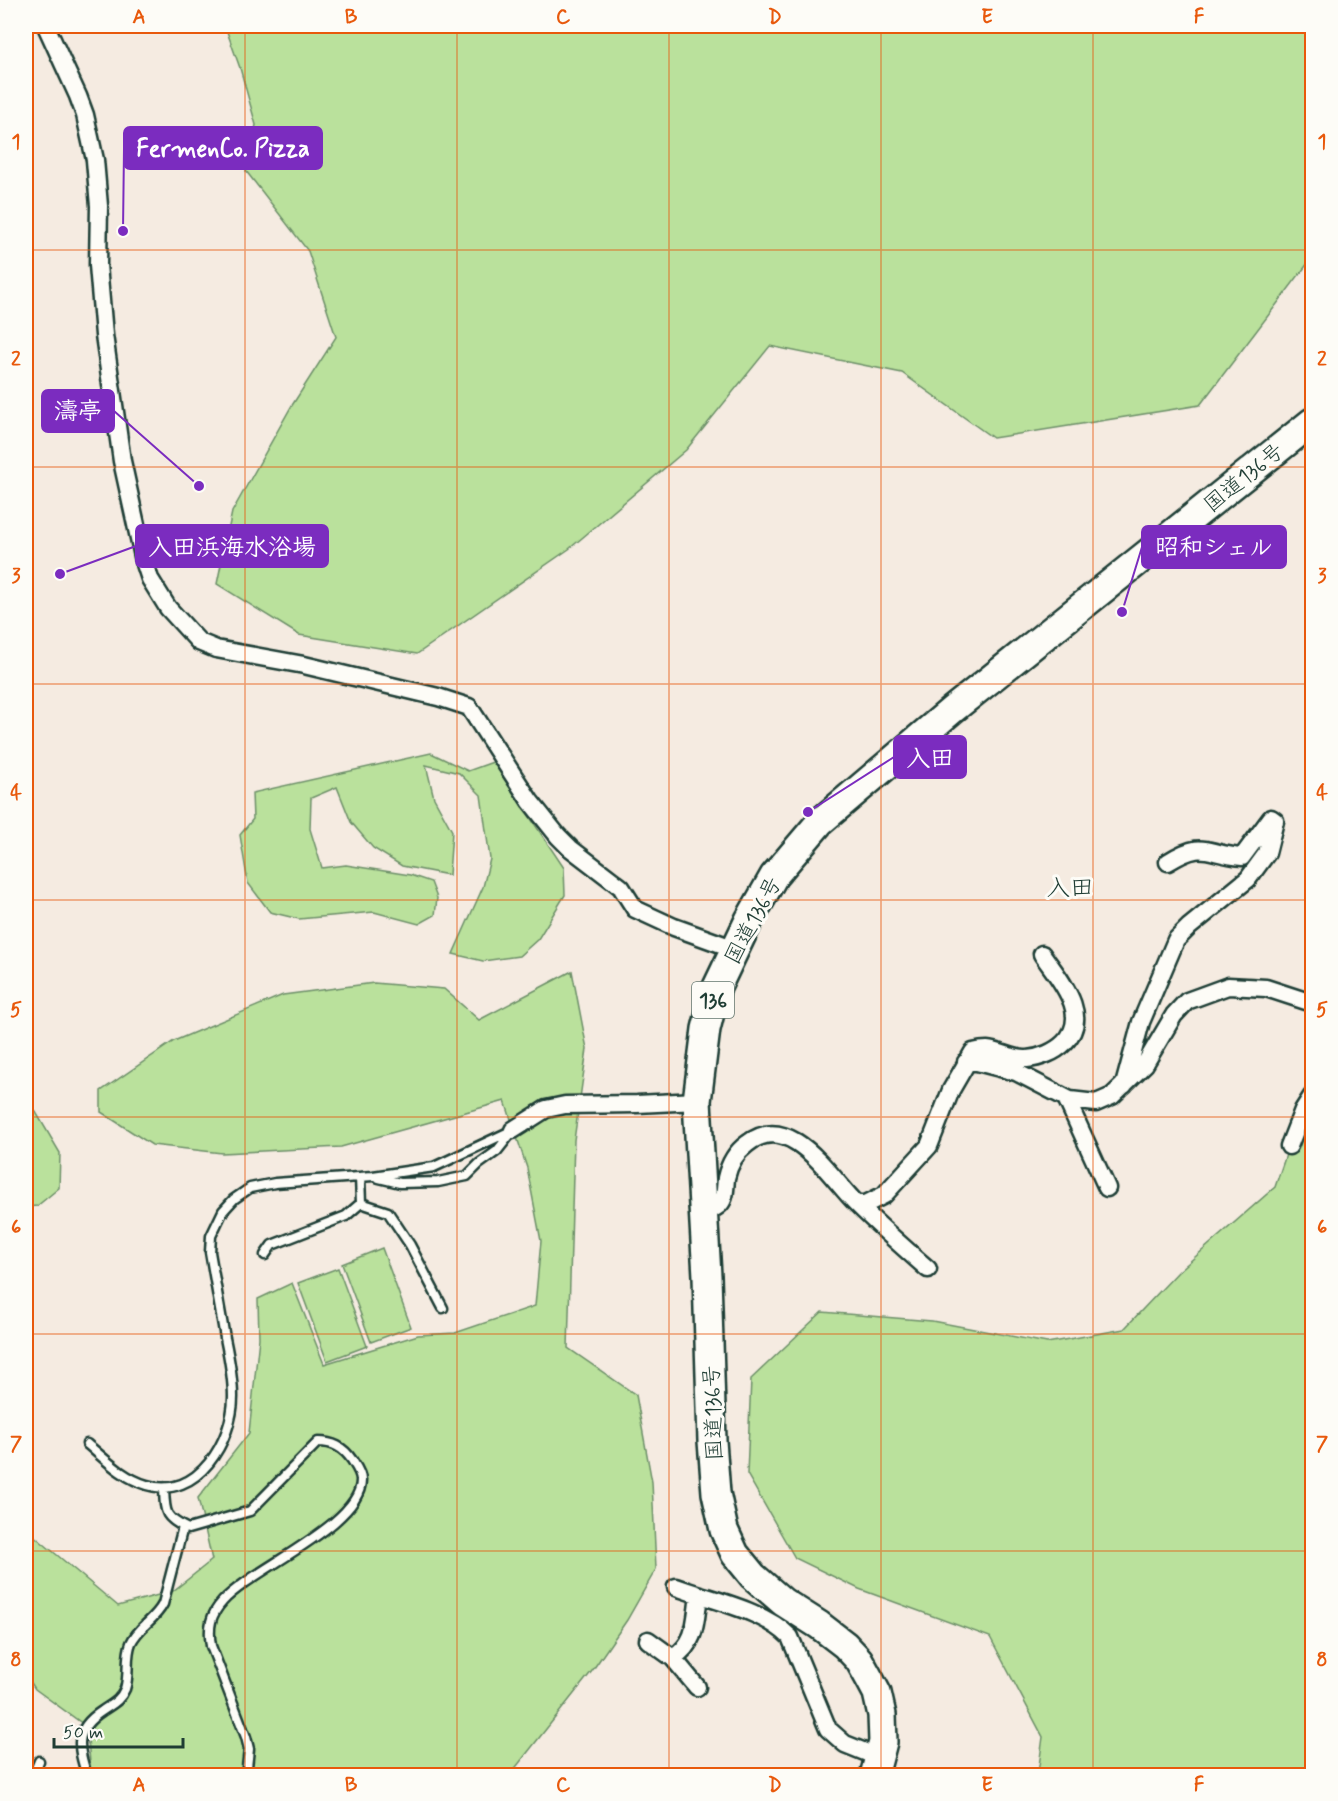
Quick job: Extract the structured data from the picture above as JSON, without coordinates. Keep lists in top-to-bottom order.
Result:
{
  "streets": {
    "highway": ["国道136号", "136"]
  },
  "districts": ["入田"],
  "places": [
    "FermenCo. Pizza",
    "濤亭",
    "入田浜海水浴場",
    "昭和シェル",
    "入田"
  ],
  "scale_bar": "50 m",
  "grid": {
    "columns": [
      "A",
      "B",
      "C",
      "D",
      "E",
      "F"
    ],
    "rows": [
      "1",
      "2",
      "3",
      "4",
      "5",
      "6",
      "7",
      "8"
    ]
  }
}
